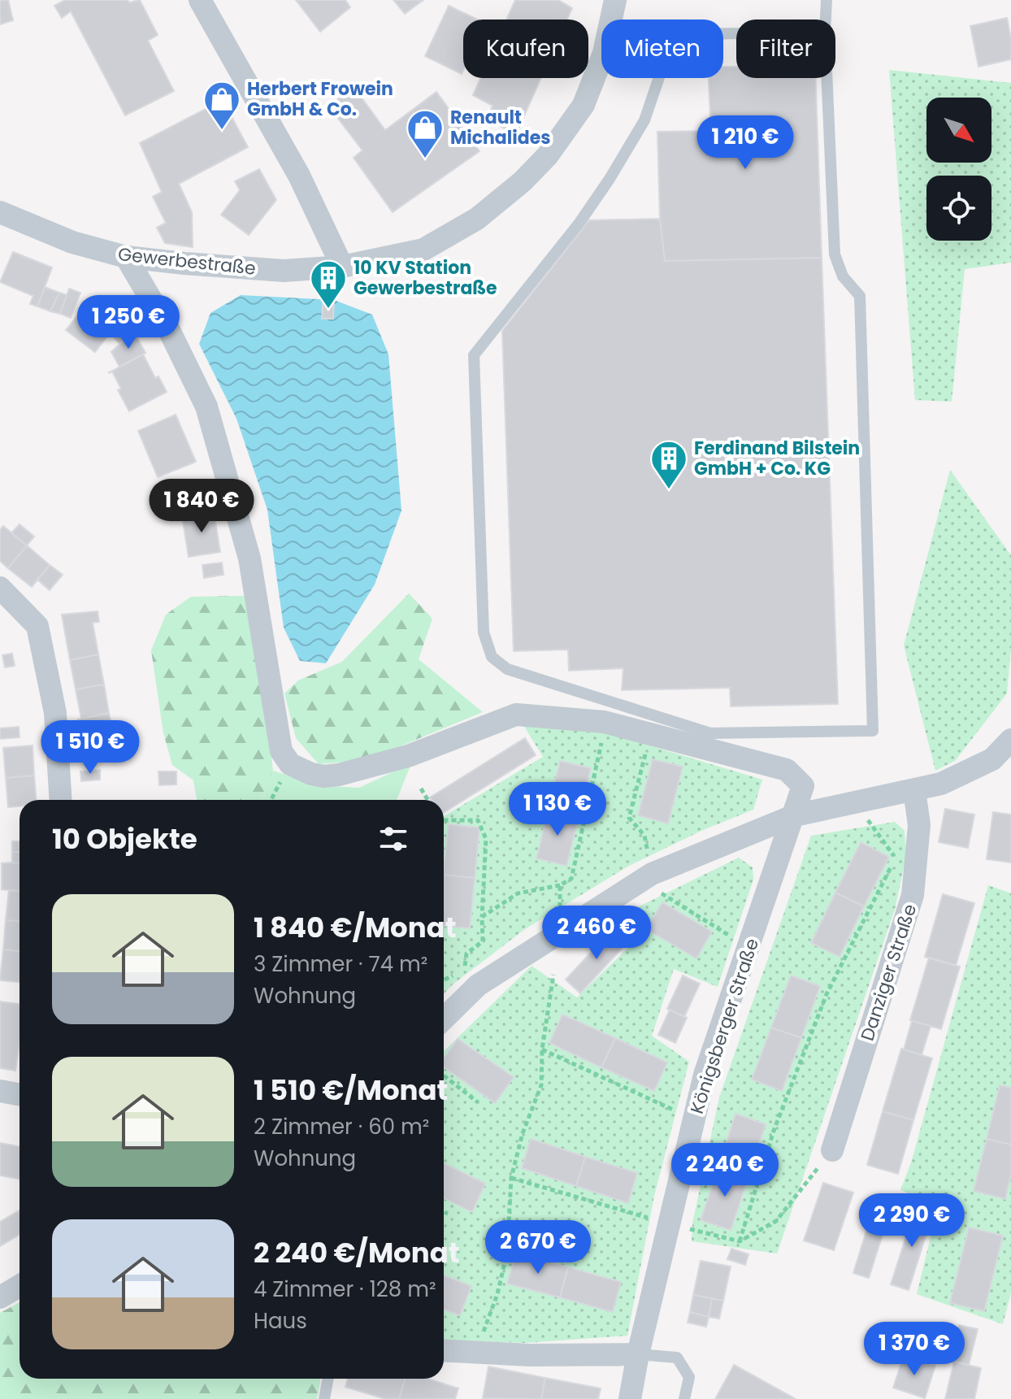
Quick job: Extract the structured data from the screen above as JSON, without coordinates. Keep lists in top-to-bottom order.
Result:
{
  "streets": {
    "street": ["Gewerbestraße", "Danziger Straße", "Königsberger Straße"]
  },
  "places": {
    "shop": ["Herbert Frowein GmbH & Co.", "Renault Michalides"],
    "building": ["10 KV Station Gewerbestraße", "Ferdinand Bilstein GmbH + Co. KG"]
  },
  "north": "bottom right",
  "page": {
    "chip": ["Kaufen", "Mieten", "Filter"],
    "price": [
      "1 210 €",
      "1 250 €",
      "1 840 €",
      "1 510 €",
      "1 130 €",
      "2 460 €",
      "2 240 €",
      "2 290 €",
      "2 670 €",
      "1 370 €"
    ],
    "heading": "10 Objekte",
    "list": [
      {
        "name": "1 840 €/Monat",
        "note": "3 Zimmer · 74 m² · Wohnung"
      },
      {
        "name": "1 510 €/Monat",
        "note": "2 Zimmer · 60 m² · Wohnung"
      },
      {
        "name": "2 240 €/Monat",
        "note": "4 Zimmer · 128 m² · Haus"
      }
    ]
  }
}
